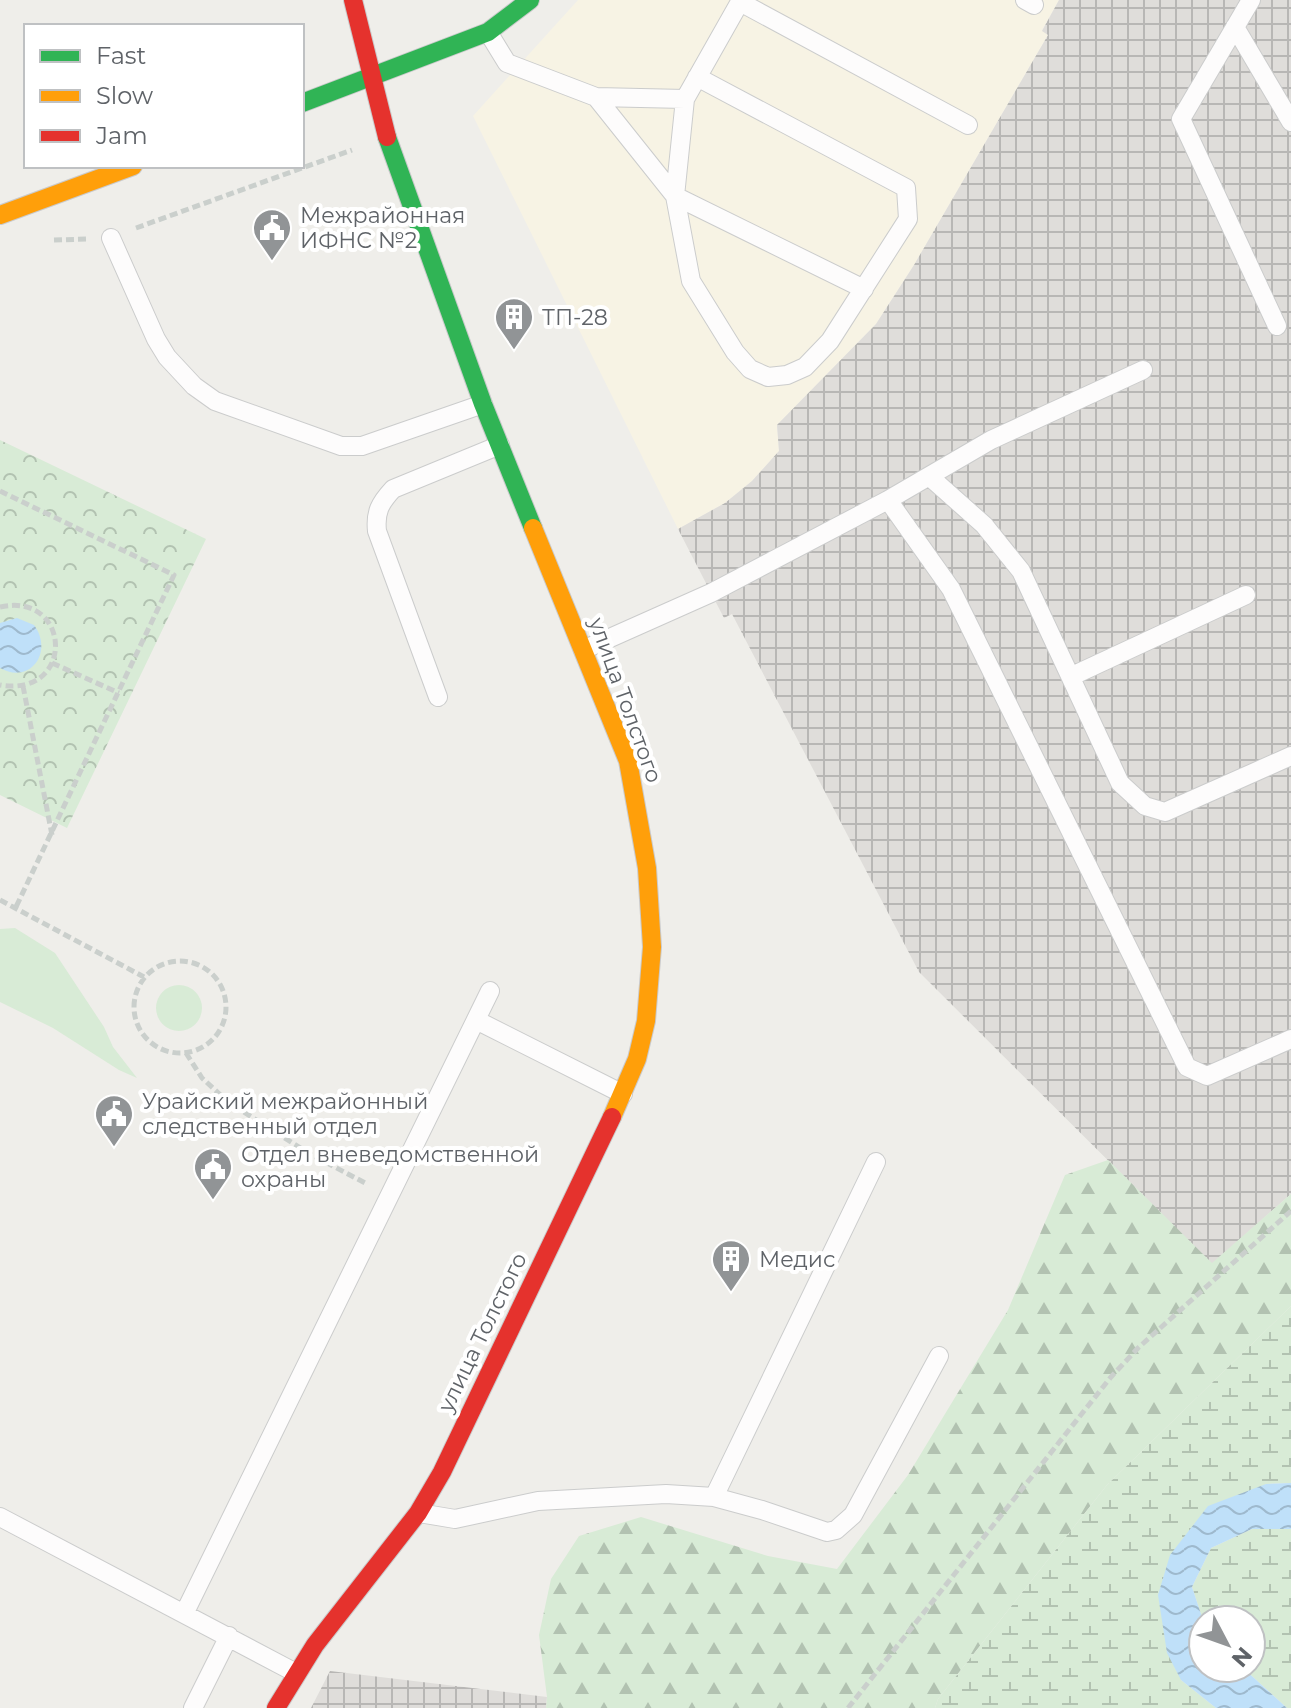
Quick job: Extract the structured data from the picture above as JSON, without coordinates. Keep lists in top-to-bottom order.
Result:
{
  "streets": {
    "street": ["улица Толстого"]
  },
  "places": {
    "public building": ["Межрайонная ИФНС №2", "Урайский межрайонный следственный отдел", "Отдел вневедомственной охраны"],
    "building": ["ТП-28", "Медис"]
  },
  "legend": ["Fast", "Slow", "Jam"],
  "north": "bottom right"
}
